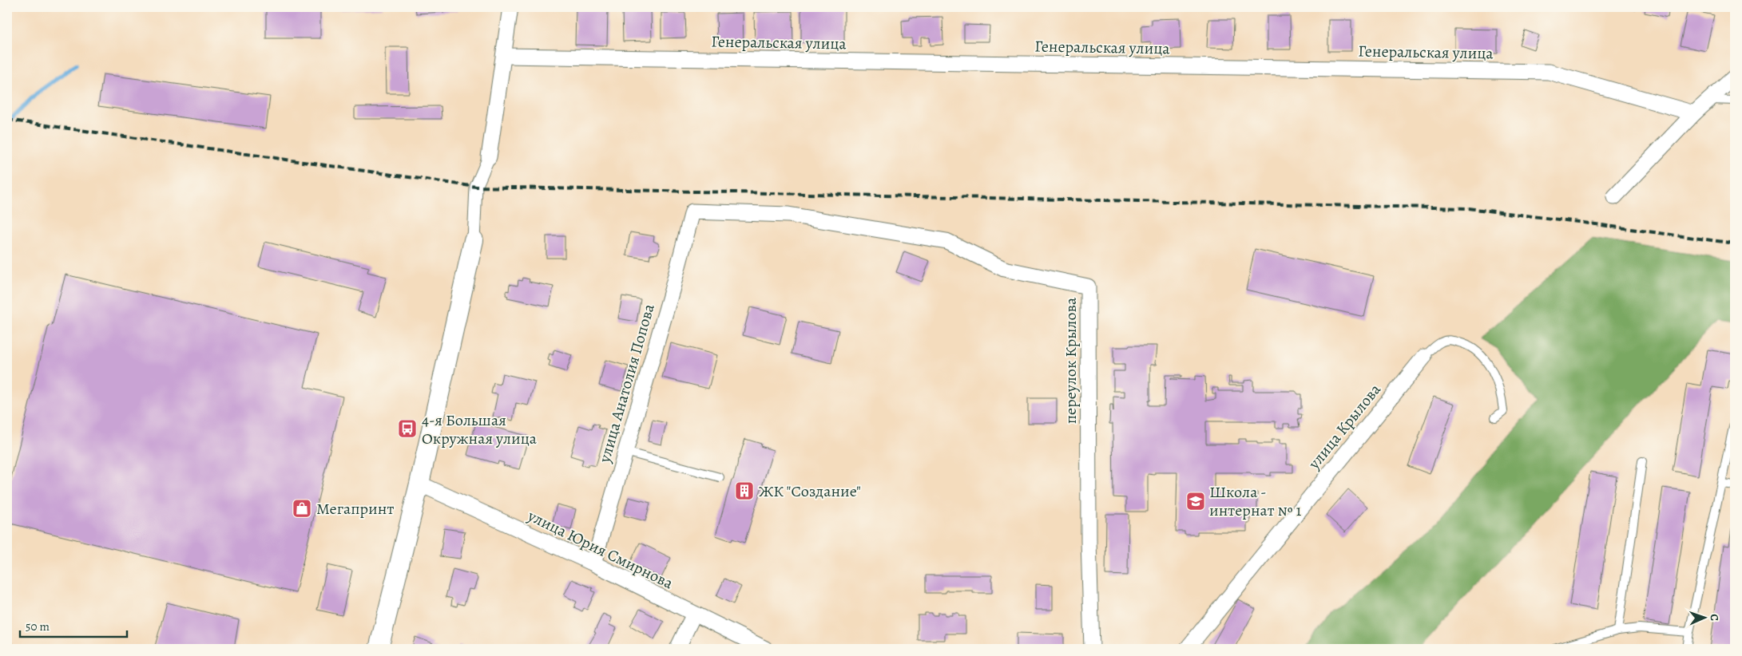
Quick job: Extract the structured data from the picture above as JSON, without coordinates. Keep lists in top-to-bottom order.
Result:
{
  "streets": {
    "street": [
      "Генеральская улица",
      "переулок Крылова",
      "улица Анатолия Попова",
      "улица Крылова",
      "улица Юрия Смирнова"
    ]
  },
  "crossings": [
    ["переулок Крылова", "улица Анатолия Попова"],
    ["улица Анатолия Попова", "улица Юрия Смирнова"]
  ],
  "places": {
    "bus stop": ["4-я Большая Окружная улица"],
    "building": ["ЖК \"Создание\""],
    "school or university": ["Школа - интернат № 1"],
    "shop": ["Мегапринт"]
  },
  "scale_bar": "50 m",
  "north": "right"
}
